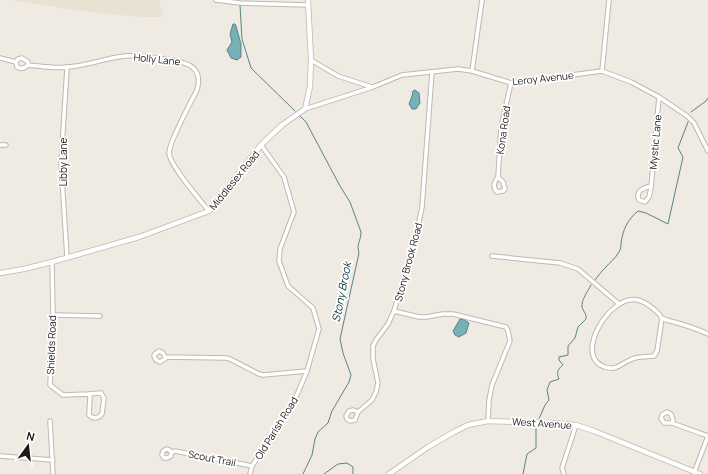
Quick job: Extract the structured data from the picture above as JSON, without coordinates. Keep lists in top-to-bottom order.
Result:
{
  "streets": {
    "main road": ["Middlesex Road", "West Avenue"],
    "street": [
      "Holly Lane",
      "Leroy Avenue",
      "Kona Road",
      "Mystic Lane",
      "Libby Lane",
      "Stony Brook Road",
      "Shields Road",
      "Old Parish Road",
      "Scout Trail"
    ]
  },
  "crossings": [
    ["Holly Lane", "Libby Lane"],
    ["Holly Lane", "Middlesex Road"],
    ["Leroy Avenue", "Kona Road"],
    ["Leroy Avenue", "Middlesex Road"],
    ["Leroy Avenue", "Stony Brook Road"],
    ["Libby Lane", "Middlesex Road"],
    ["Middlesex Road", "Shields Road"],
    ["Middlesex Road", "Old Parish Road"],
    ["Stony Brook Road", "West Avenue"],
    ["Old Parish Road", "Scout Trail"]
  ],
  "water": ["Stony Brook"],
  "north": "top"
}
